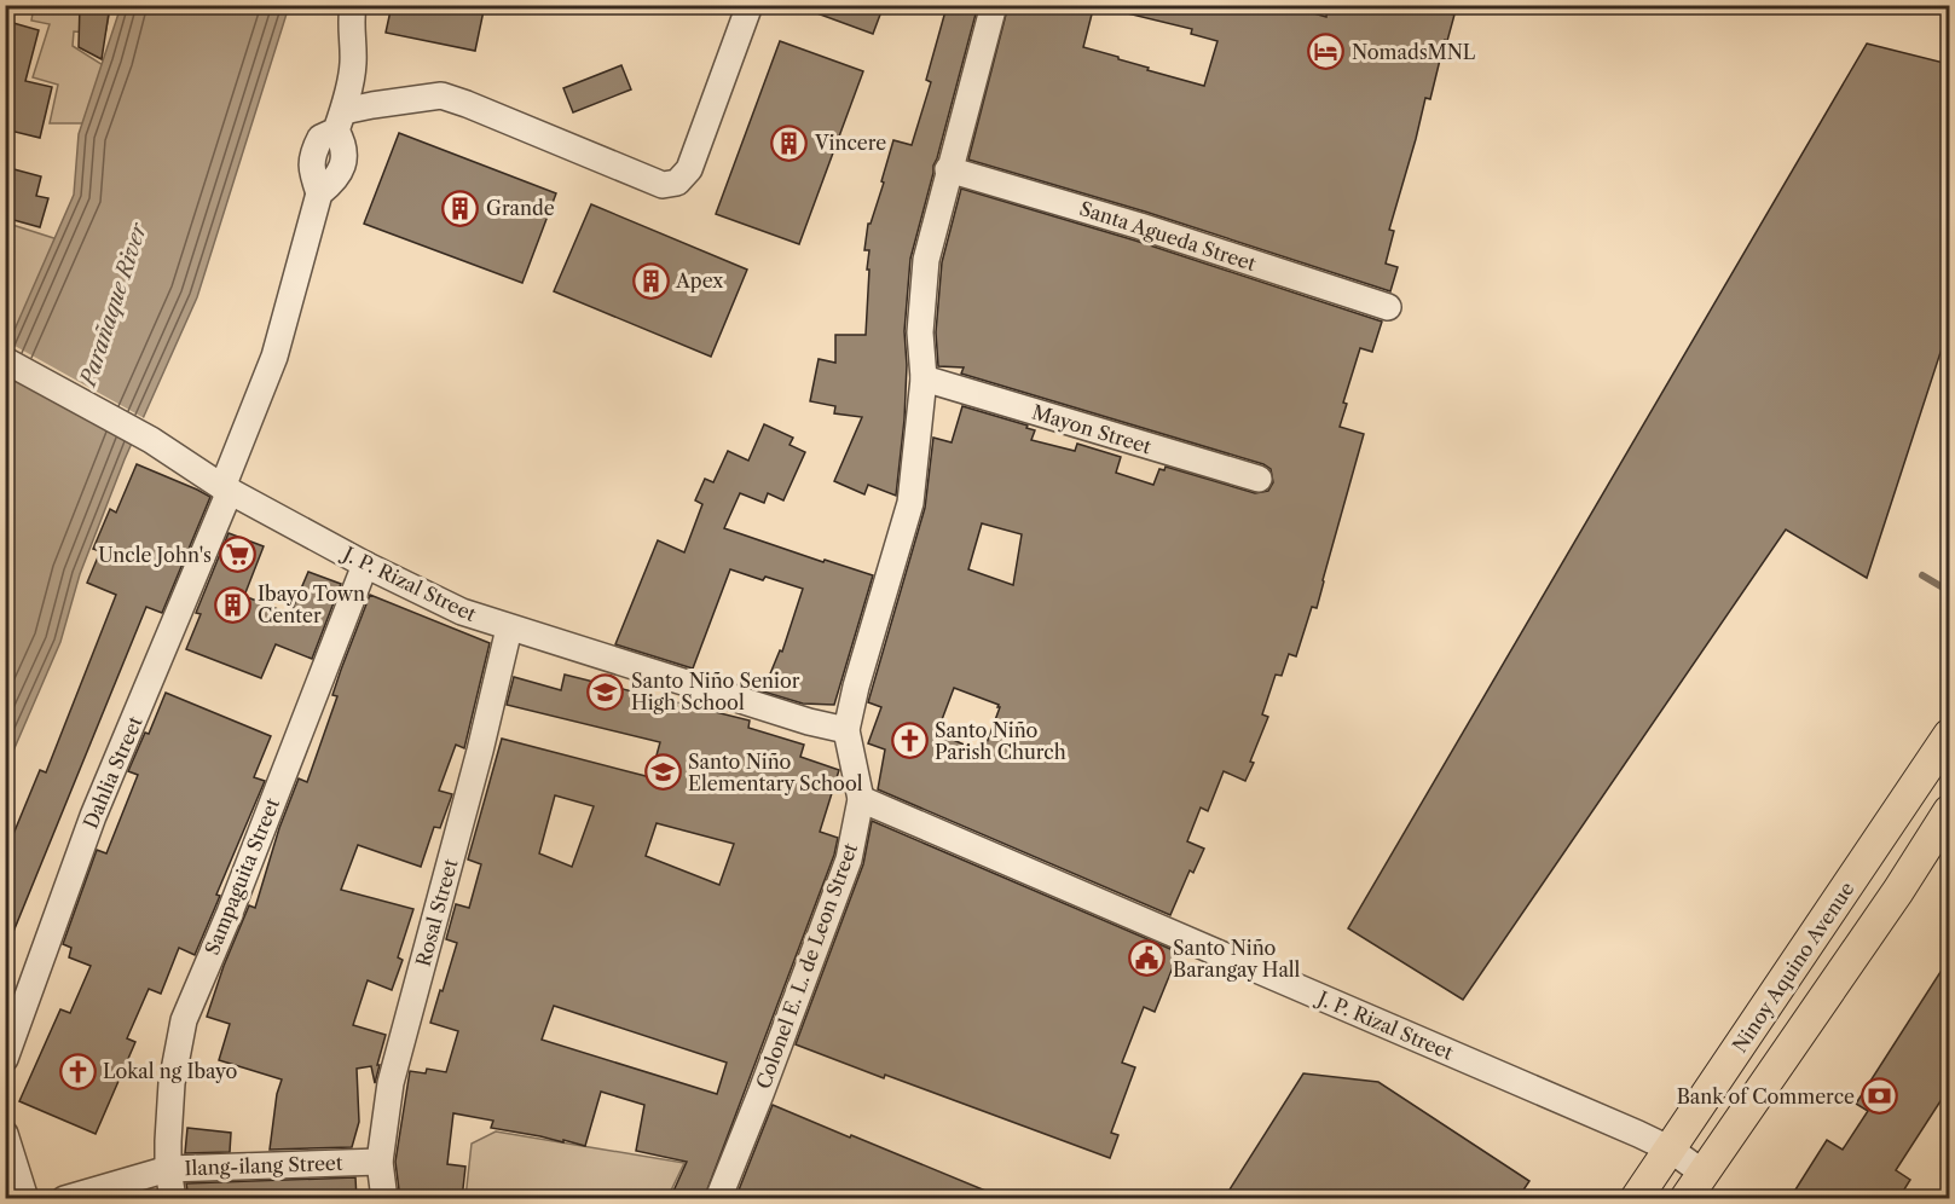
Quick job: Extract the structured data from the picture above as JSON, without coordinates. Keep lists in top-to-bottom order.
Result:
{
  "streets": {
    "main road": ["Ninoy Aquino Avenue"],
    "street": [
      "Santa Agueda Street",
      "Mayon Street",
      "J. P. Rizal Street",
      "Dahlia Street",
      "Sampaguita Street",
      "Rosal Street",
      "Colonel E. L. de Leon Street",
      "Ilang-ilang Street"
    ]
  },
  "crossings": [
    ["Santa Agueda Street", "Colonel E. L. de Leon Street"],
    ["Mayon Street", "Colonel E. L. de Leon Street"],
    ["J. P. Rizal Street", "Dahlia Street"],
    ["J. P. Rizal Street", "Sampaguita Street"],
    ["J. P. Rizal Street", "Rosal Street"],
    ["J. P. Rizal Street", "Colonel E. L. de Leon Street"],
    ["J. P. Rizal Street", "Ninoy Aquino Avenue"],
    ["Sampaguita Street", "Ilang-ilang Street"],
    ["Rosal Street", "Ilang-ilang Street"]
  ],
  "water": ["Parañaque River"],
  "places": {
    "hotel": ["NomadsMNL"],
    "building": [
      "Vincere",
      "Grande",
      "Apex",
      "Ibayo Town Center"
    ],
    "supermarket": ["Uncle John's"],
    "school or university": ["Santo Niño Senior High School", "Santo Niño Elementary School"],
    "church": ["Santo Niño Parish Church", "Lokal ng Ibayo"],
    "public building": ["Santo Niño Barangay Hall"],
    "bank": ["Bank of Commerce"]
  }
}
